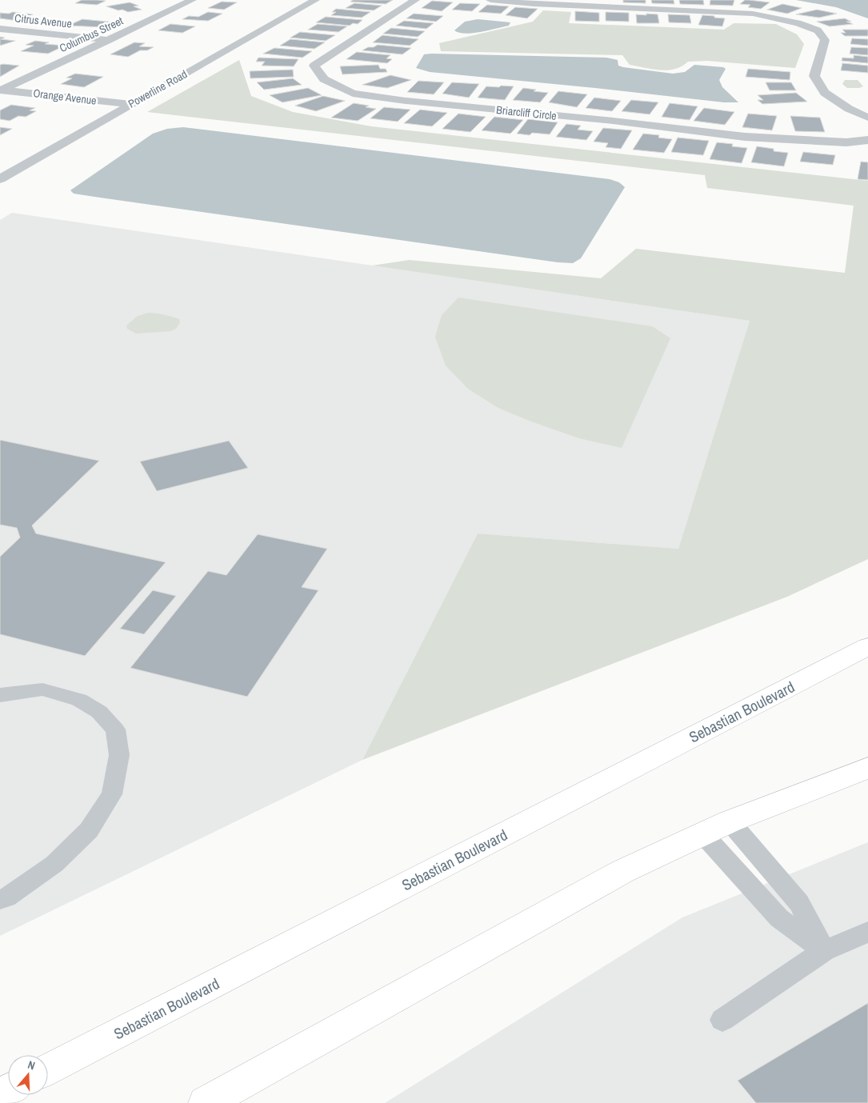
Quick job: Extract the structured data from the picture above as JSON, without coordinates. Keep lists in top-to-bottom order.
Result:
{
  "streets": {
    "main road": ["Sebastian Boulevard"],
    "street": [
      "Citrus Avenue",
      "Columbus Street",
      "Powerline Road",
      "Orange Avenue",
      "Briarcliff Circle"
    ]
  },
  "crossings": [
    ["Citrus Avenue", "Columbus Street"],
    ["Columbus Street", "Orange Avenue"],
    ["Powerline Road", "Orange Avenue"]
  ],
  "north": "top"
}
